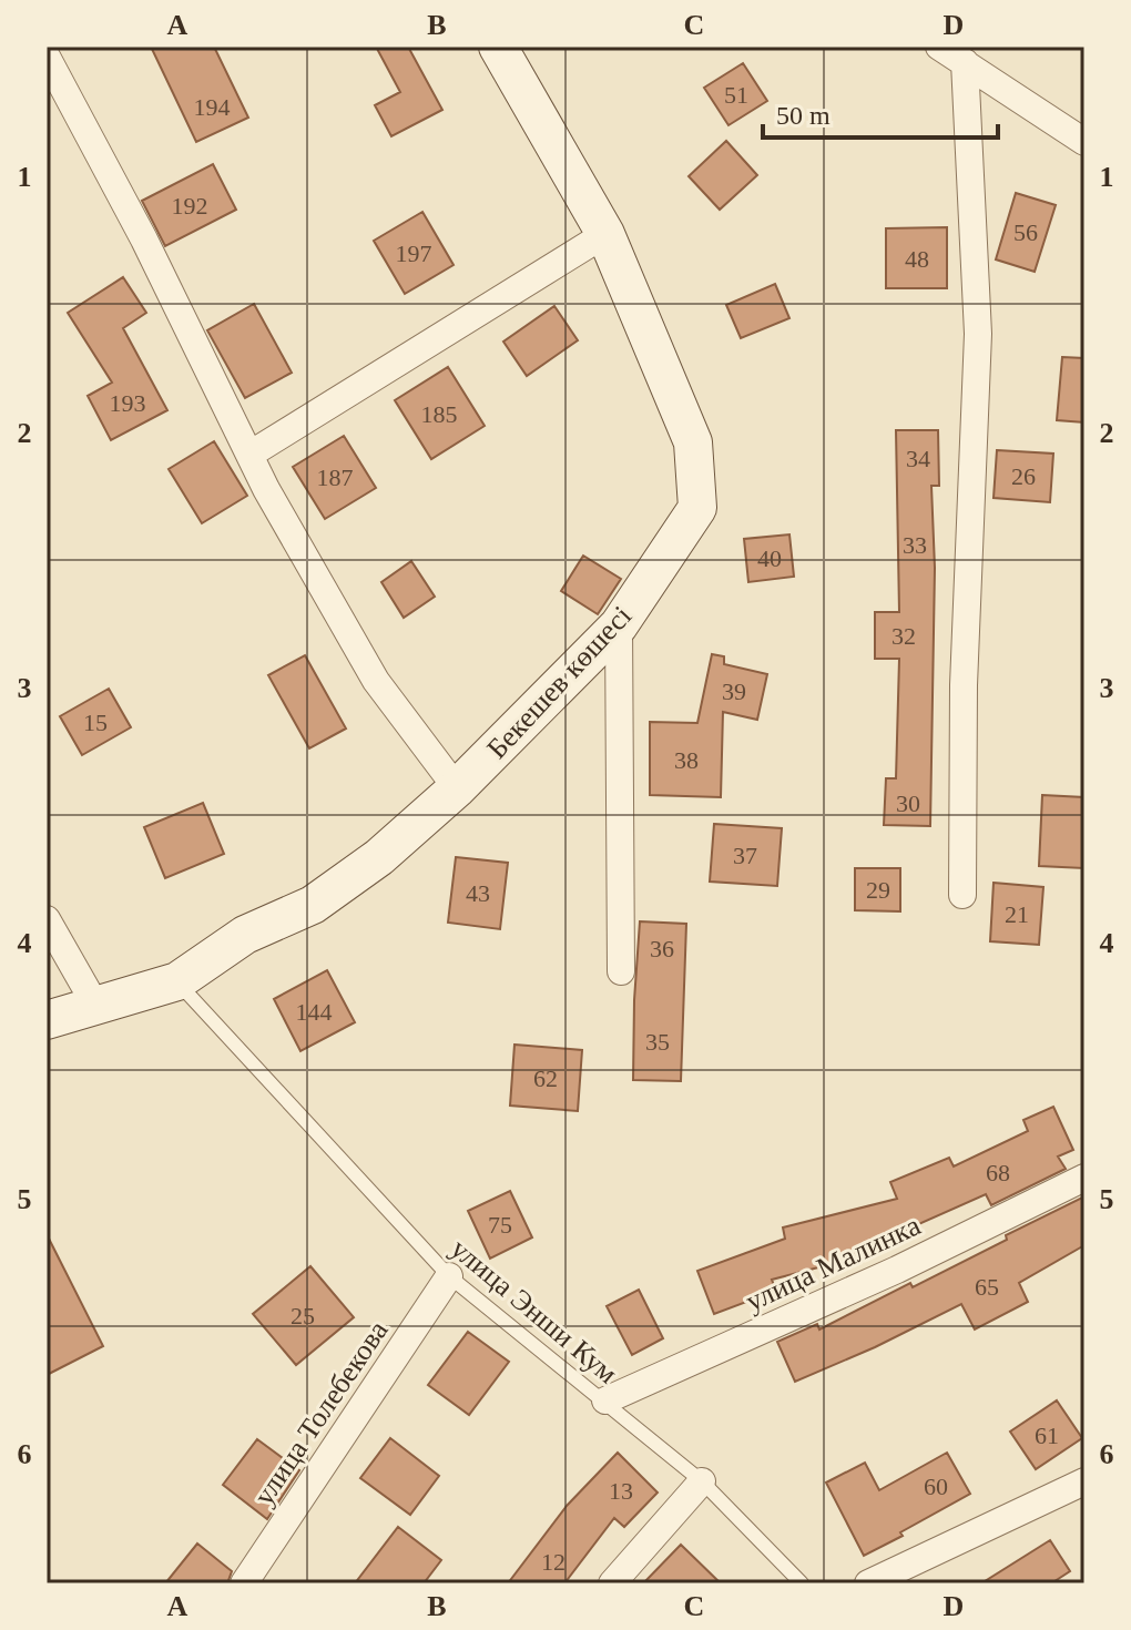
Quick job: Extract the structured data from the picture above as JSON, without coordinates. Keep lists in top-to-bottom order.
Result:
{
  "streets": {
    "main road": ["Бекешев көшесі"],
    "street": ["улица Малинка", "улица Толебекова"],
    "lane": ["улица Энши Кум"]
  },
  "crossings": [
    ["Бекешев көшесі", "улица Энши Кум"],
    ["улица Малинка", "улица Энши Кум"],
    ["улица Энши Кум", "улица Толебекова"]
  ],
  "house_numbers": [
    "51",
    "194",
    "192",
    "56",
    "197",
    "48",
    "193",
    "185",
    "34",
    "26",
    "187",
    "33",
    "40",
    "32",
    "39",
    "15",
    "38",
    "30",
    "37",
    "29",
    "43",
    "21",
    "36",
    "144",
    "35",
    "62",
    "68",
    "75",
    "65",
    "25",
    "61",
    "60",
    "13",
    "12"
  ],
  "scale_bar": "50 m",
  "grid": {
    "columns": [
      "A",
      "B",
      "C",
      "D"
    ],
    "rows": [
      "1",
      "2",
      "3",
      "4",
      "5",
      "6"
    ]
  }
}
